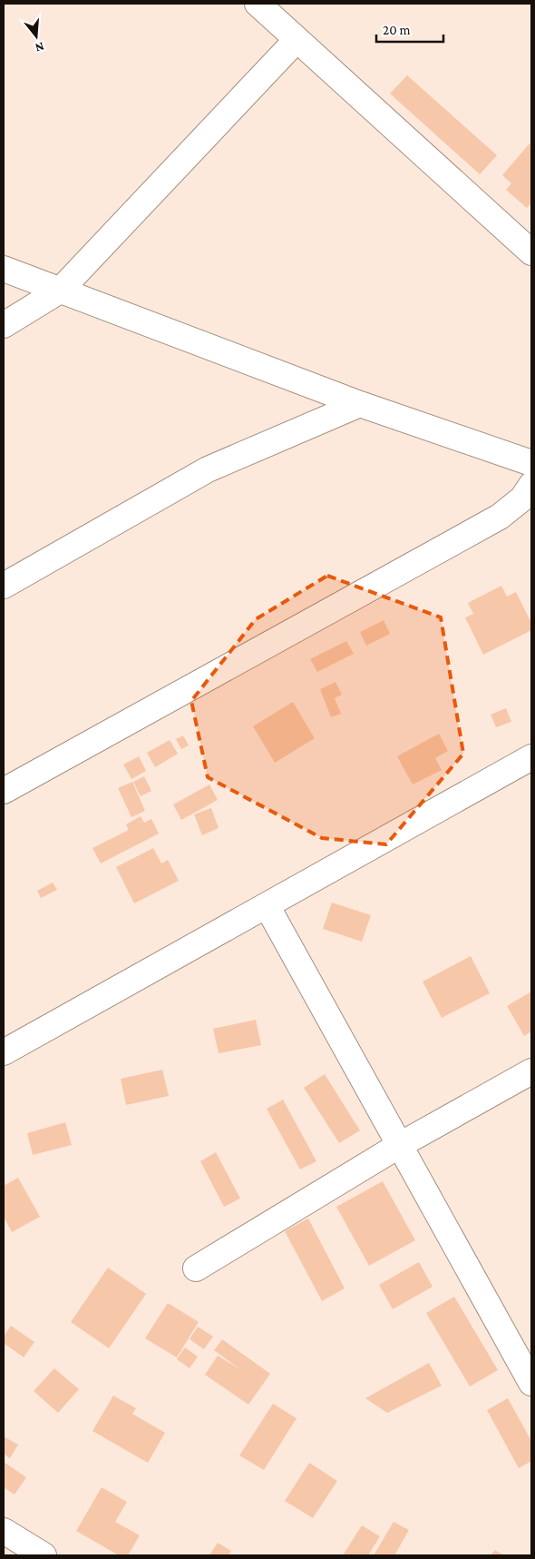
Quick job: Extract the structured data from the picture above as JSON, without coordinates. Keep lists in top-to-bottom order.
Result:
{
  "scale_bar": "20 m",
  "north": "bottom"
}
